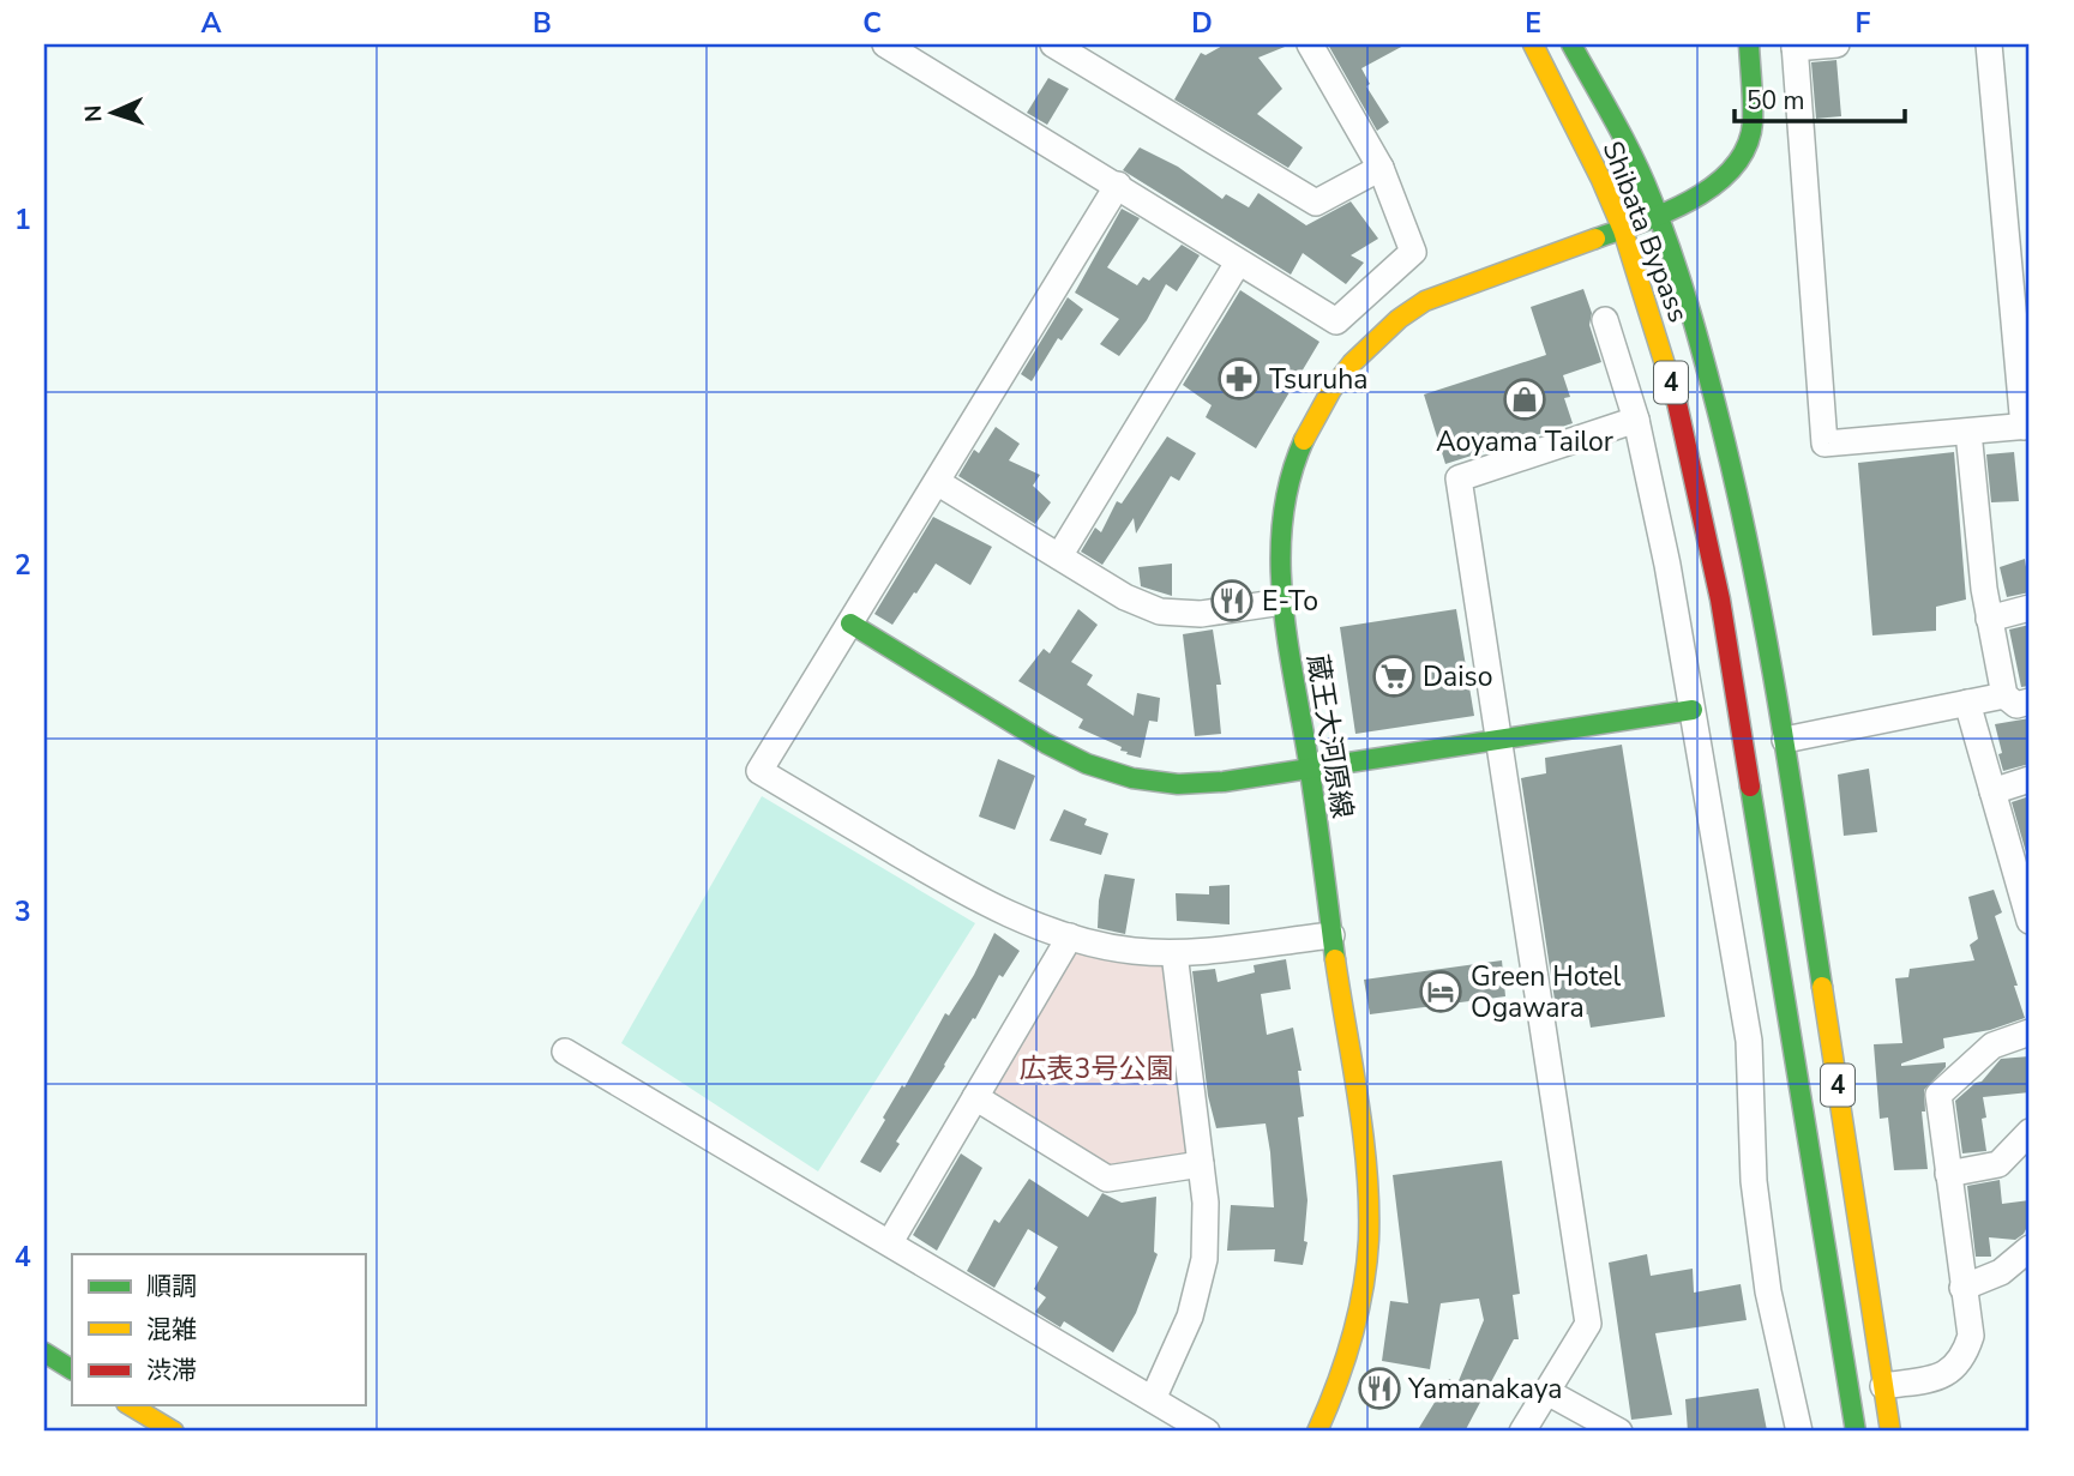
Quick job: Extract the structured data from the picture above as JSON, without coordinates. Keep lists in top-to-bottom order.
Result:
{
  "streets": {
    "main road": ["Shibata Bypass", "4", "蔵王大河原線"]
  },
  "crossings": [
    ["Shibata Bypass", "4"],
    ["Shibata Bypass", "蔵王大河原線"]
  ],
  "parks": ["広表3号公園"],
  "places": {
    "pharmacy": ["Tsuruha"],
    "shop": ["Aoyama Tailor"],
    "restaurant": ["E-To", "Yamanakaya"],
    "supermarket": ["Daiso"],
    "hotel": ["Green Hotel Ogawara"]
  },
  "legend": ["順調", "混雑", "渋滞"],
  "scale_bar": "50 m",
  "north": "left",
  "grid": {
    "columns": [
      "A",
      "B",
      "C",
      "D",
      "E",
      "F"
    ],
    "rows": [
      "1",
      "2",
      "3",
      "4"
    ]
  }
}
